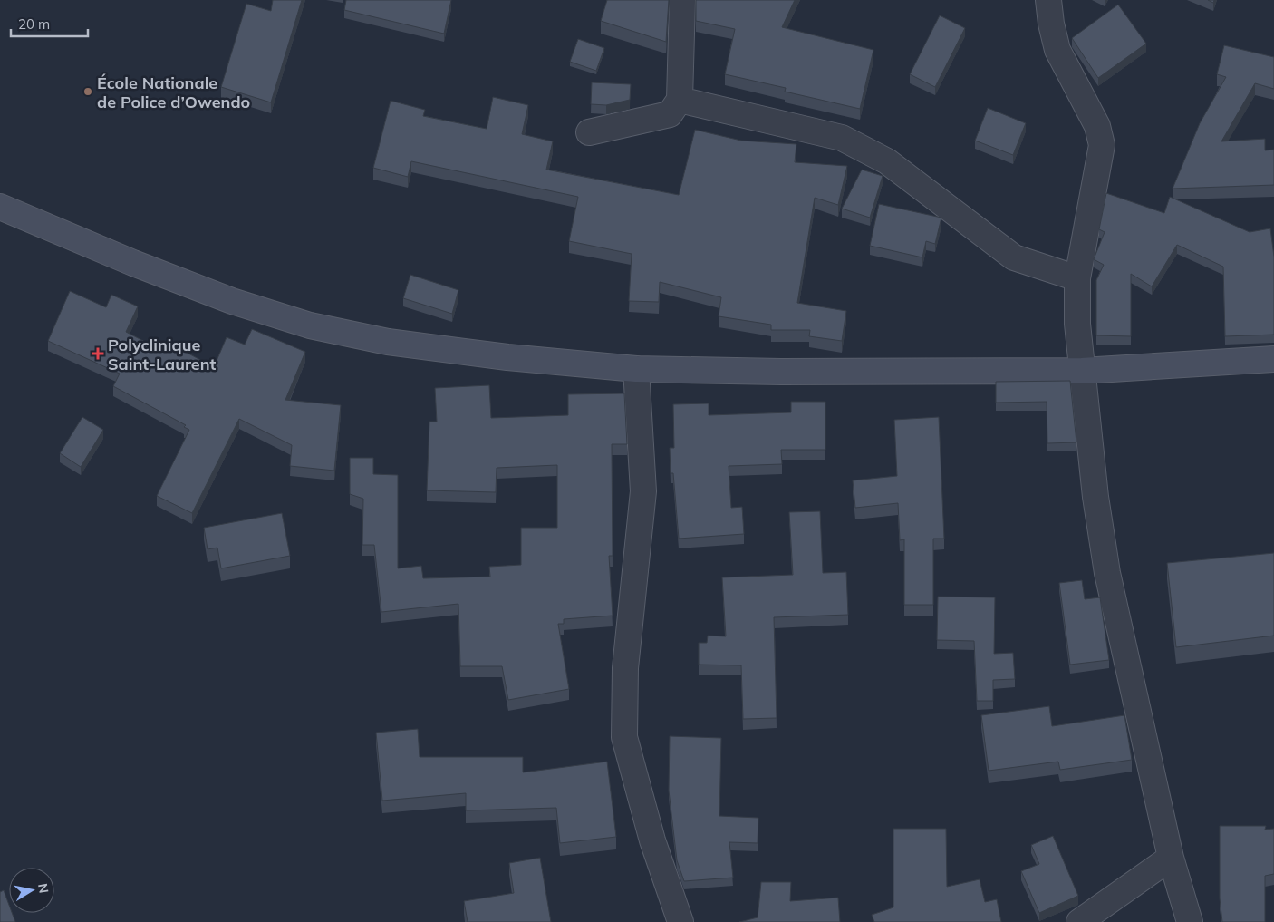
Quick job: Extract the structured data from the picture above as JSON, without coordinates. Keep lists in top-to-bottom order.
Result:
{
  "places": {
    "other": ["École Nationale de Police d’Owendo"],
    "health": ["Polyclinique Saint-Laurent"]
  },
  "scale_bar": "20 m",
  "north": "right"
}
